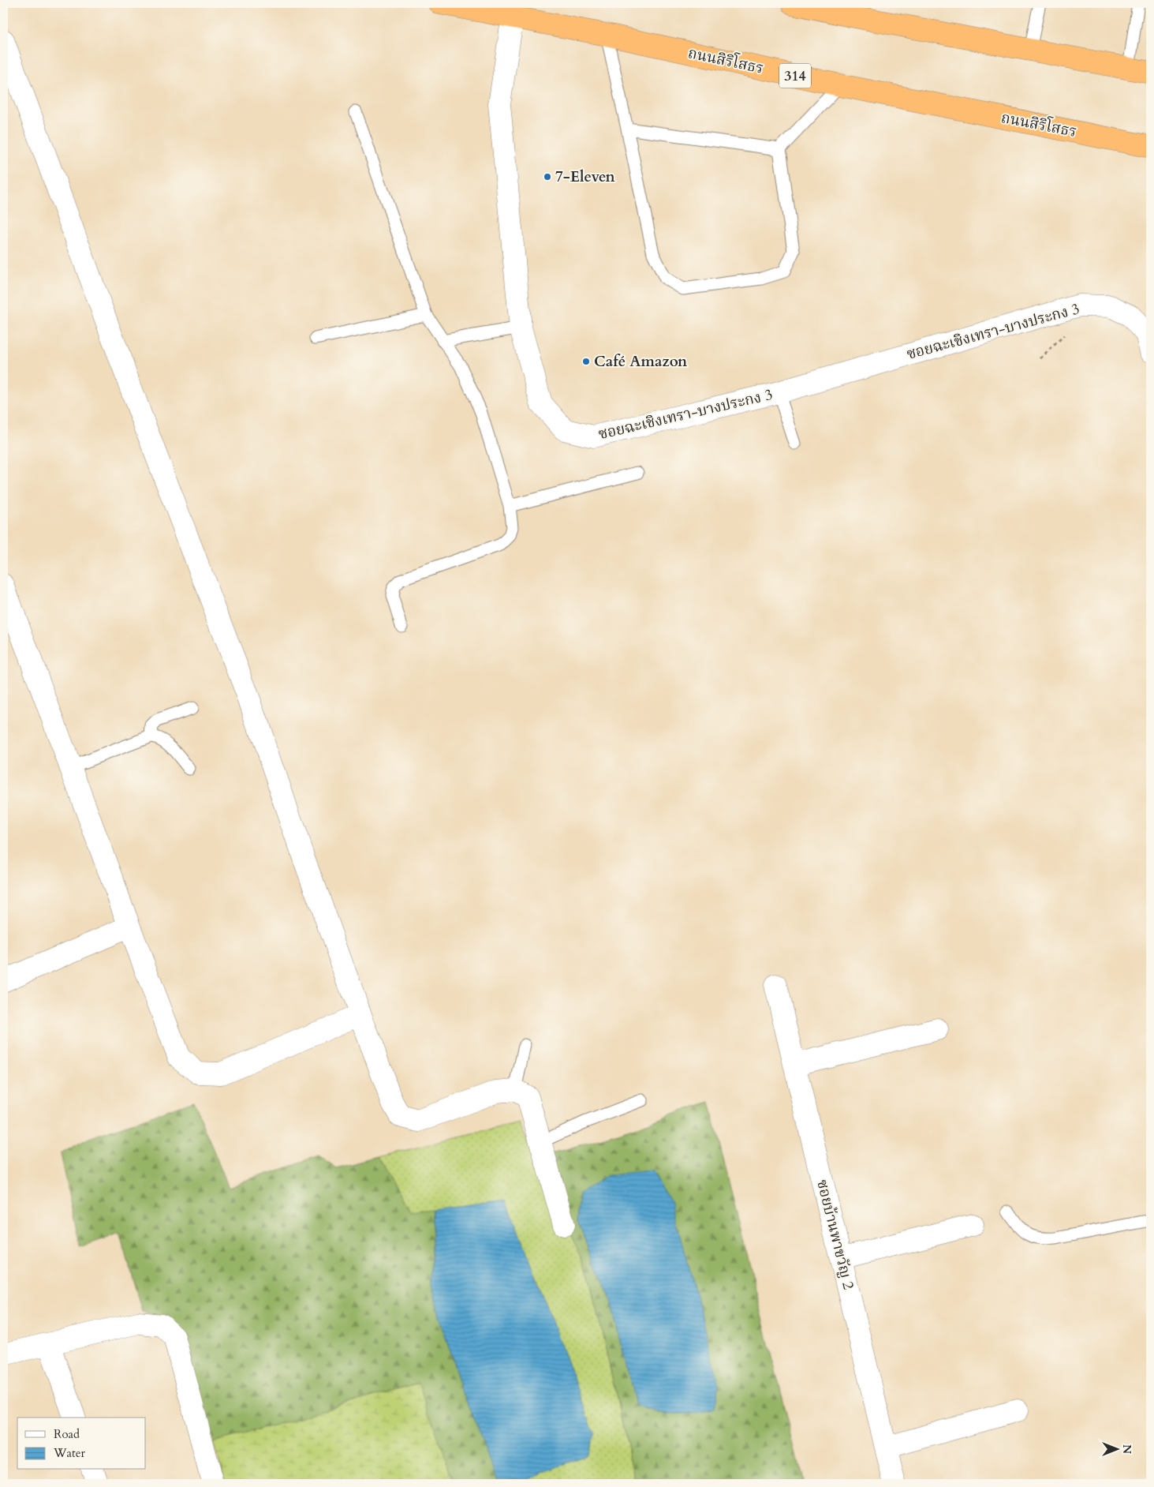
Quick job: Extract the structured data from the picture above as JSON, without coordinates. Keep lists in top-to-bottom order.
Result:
{
  "streets": {
    "highway": ["ถนนสิริโสธร", "314"],
    "street": ["ซอยฉะเชิงเทรา-บางประกง 3", "ซอยบ้านพาขวัญ 2"]
  },
  "crossings": [
    ["ถนนสิริโสธร", "ซอยฉะเชิงเทรา-บางประกง 3"]
  ],
  "places": ["7-Eleven", "Café Amazon"],
  "legend": ["Road", "Water"],
  "north": "right"
}
